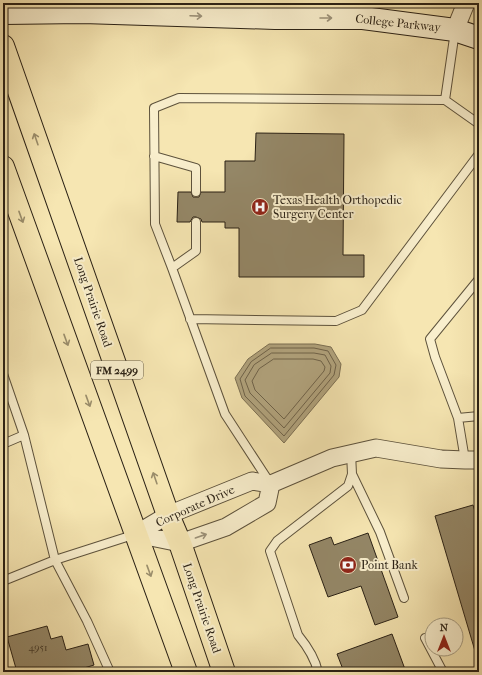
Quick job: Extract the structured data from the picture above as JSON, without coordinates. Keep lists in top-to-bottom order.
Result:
{
  "streets": {
    "main road": ["College Parkway", "Long Prairie Road", "FM 2499"],
    "street": ["Corporate Drive"]
  },
  "crossings": [
    ["Long Prairie Road", "Corporate Drive"],
    ["FM 2499", "Corporate Drive"]
  ],
  "one_way": ["College Parkway"],
  "places": {
    "hospital": ["Texas Health Orthopedic Surgery Center"],
    "bank": ["Point Bank"]
  },
  "house_numbers": ["4951"],
  "north": "top"
}
